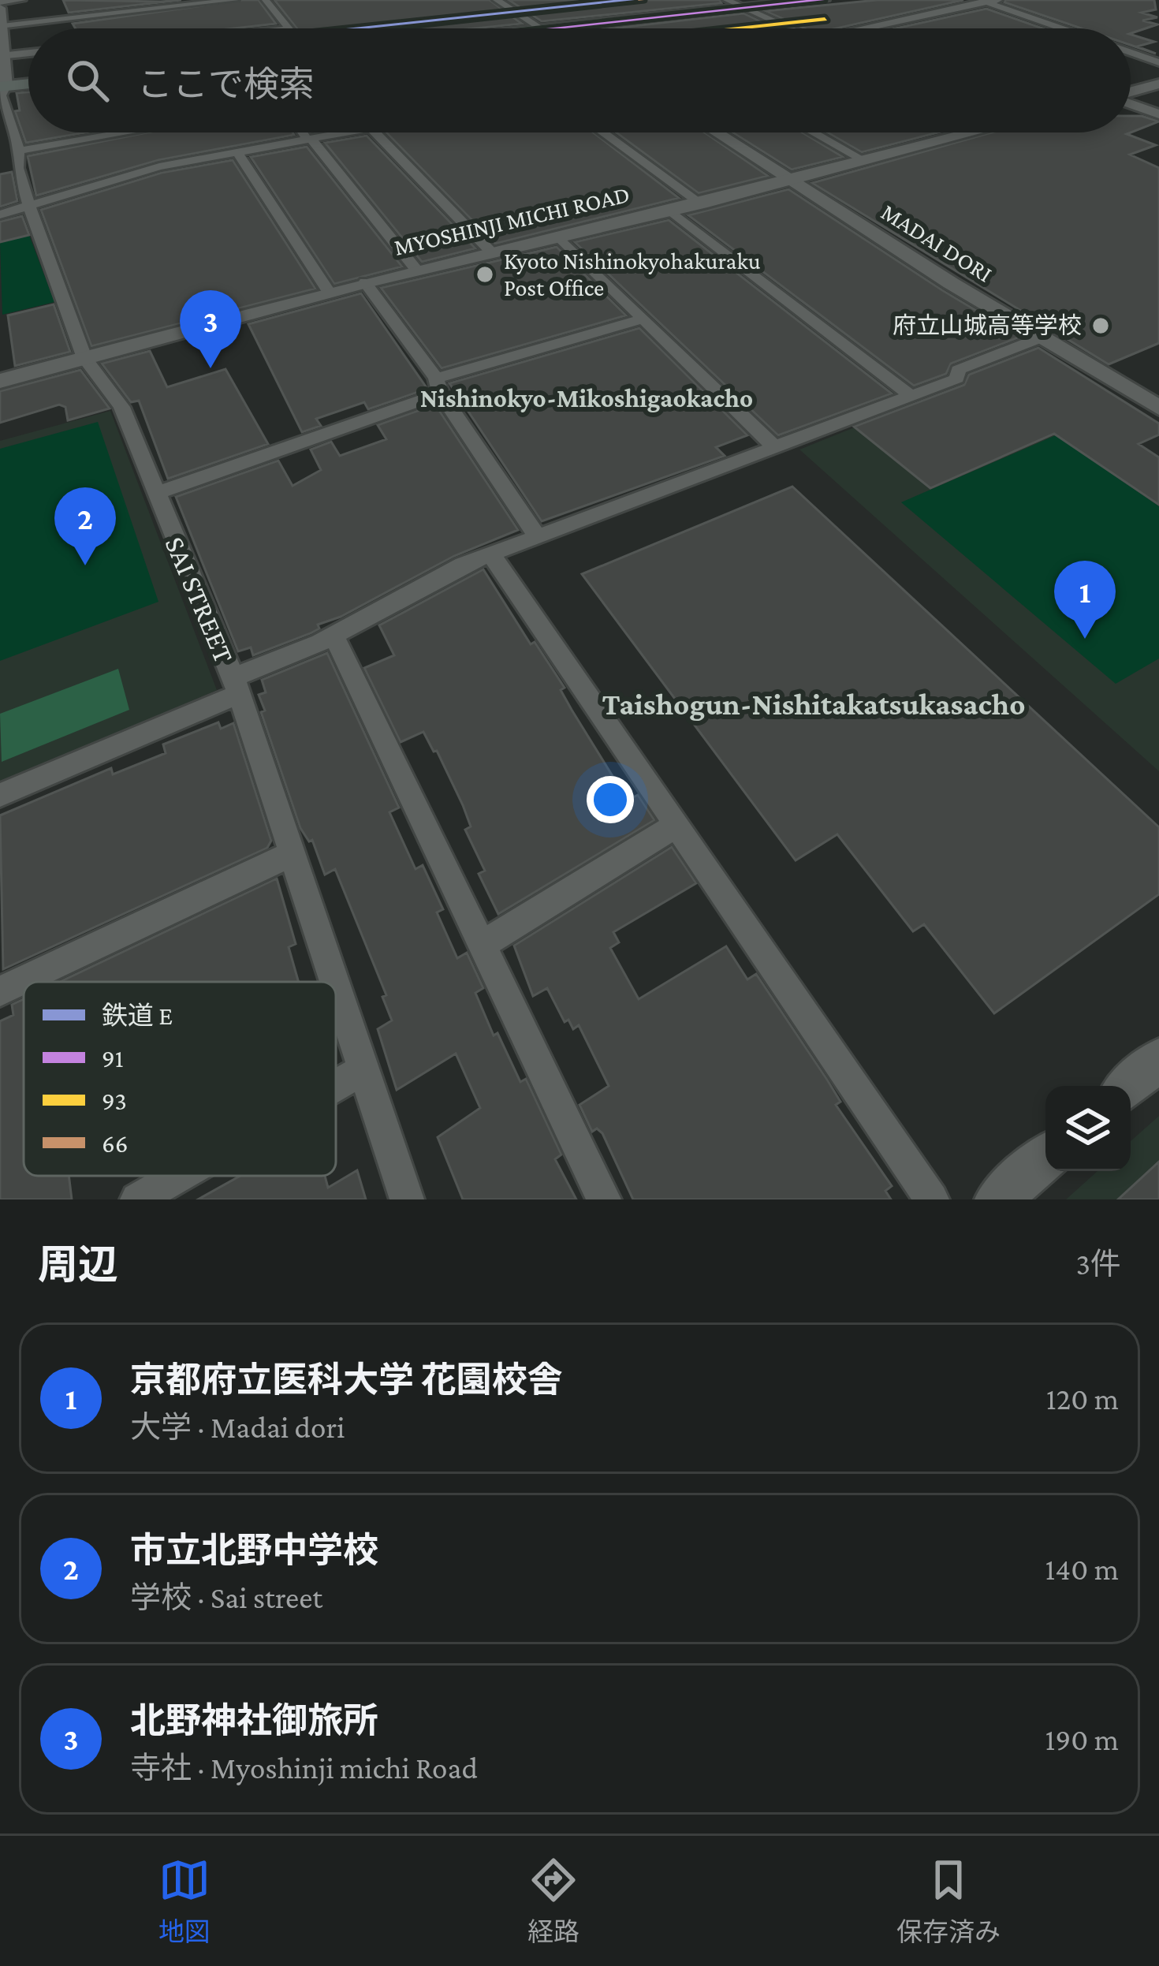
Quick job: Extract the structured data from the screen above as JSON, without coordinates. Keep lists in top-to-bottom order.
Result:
{
  "streets": {
    "main road": ["MYOSHINJI MICHI ROAD"],
    "street": ["MADAI DORI", "SAI STREET"]
  },
  "crossings": [
    ["MYOSHINJI MICHI ROAD", "MADAI DORI"],
    ["MYOSHINJI MICHI ROAD", "SAI STREET"]
  ],
  "districts": ["Nishinokyo-Mikoshigaokacho", "Taishogun-Nishitakatsukasacho"],
  "places": ["Kyoto Nishinokyohakuraku Post Office", "府立山城高等学校"],
  "lines": [
    "rail line E",
    "transit line 91",
    "transit line 66",
    "transit line 93"
  ],
  "legend": [
    "鉄道 E",
    "91",
    "93",
    "66"
  ],
  "page": {
    "search": "ここで検索",
    "pins": ["3", "2", "1"],
    "heading": ["周辺", "3件"],
    "list": [
      {
        "mark": "1",
        "name": "京都府立医科大学 花園校舎",
        "note": "大学 · Madai dori",
        "value": "120 m"
      },
      {
        "mark": "2",
        "name": "市立北野中学校",
        "note": "学校 · Sai street",
        "value": "140 m"
      },
      {
        "mark": "3",
        "name": "北野神社御旅所",
        "note": "寺社 · Myoshinji michi Road",
        "value": "190 m"
      }
    ],
    "nav": ["地図", "経路", "保存済み"]
  }
}
